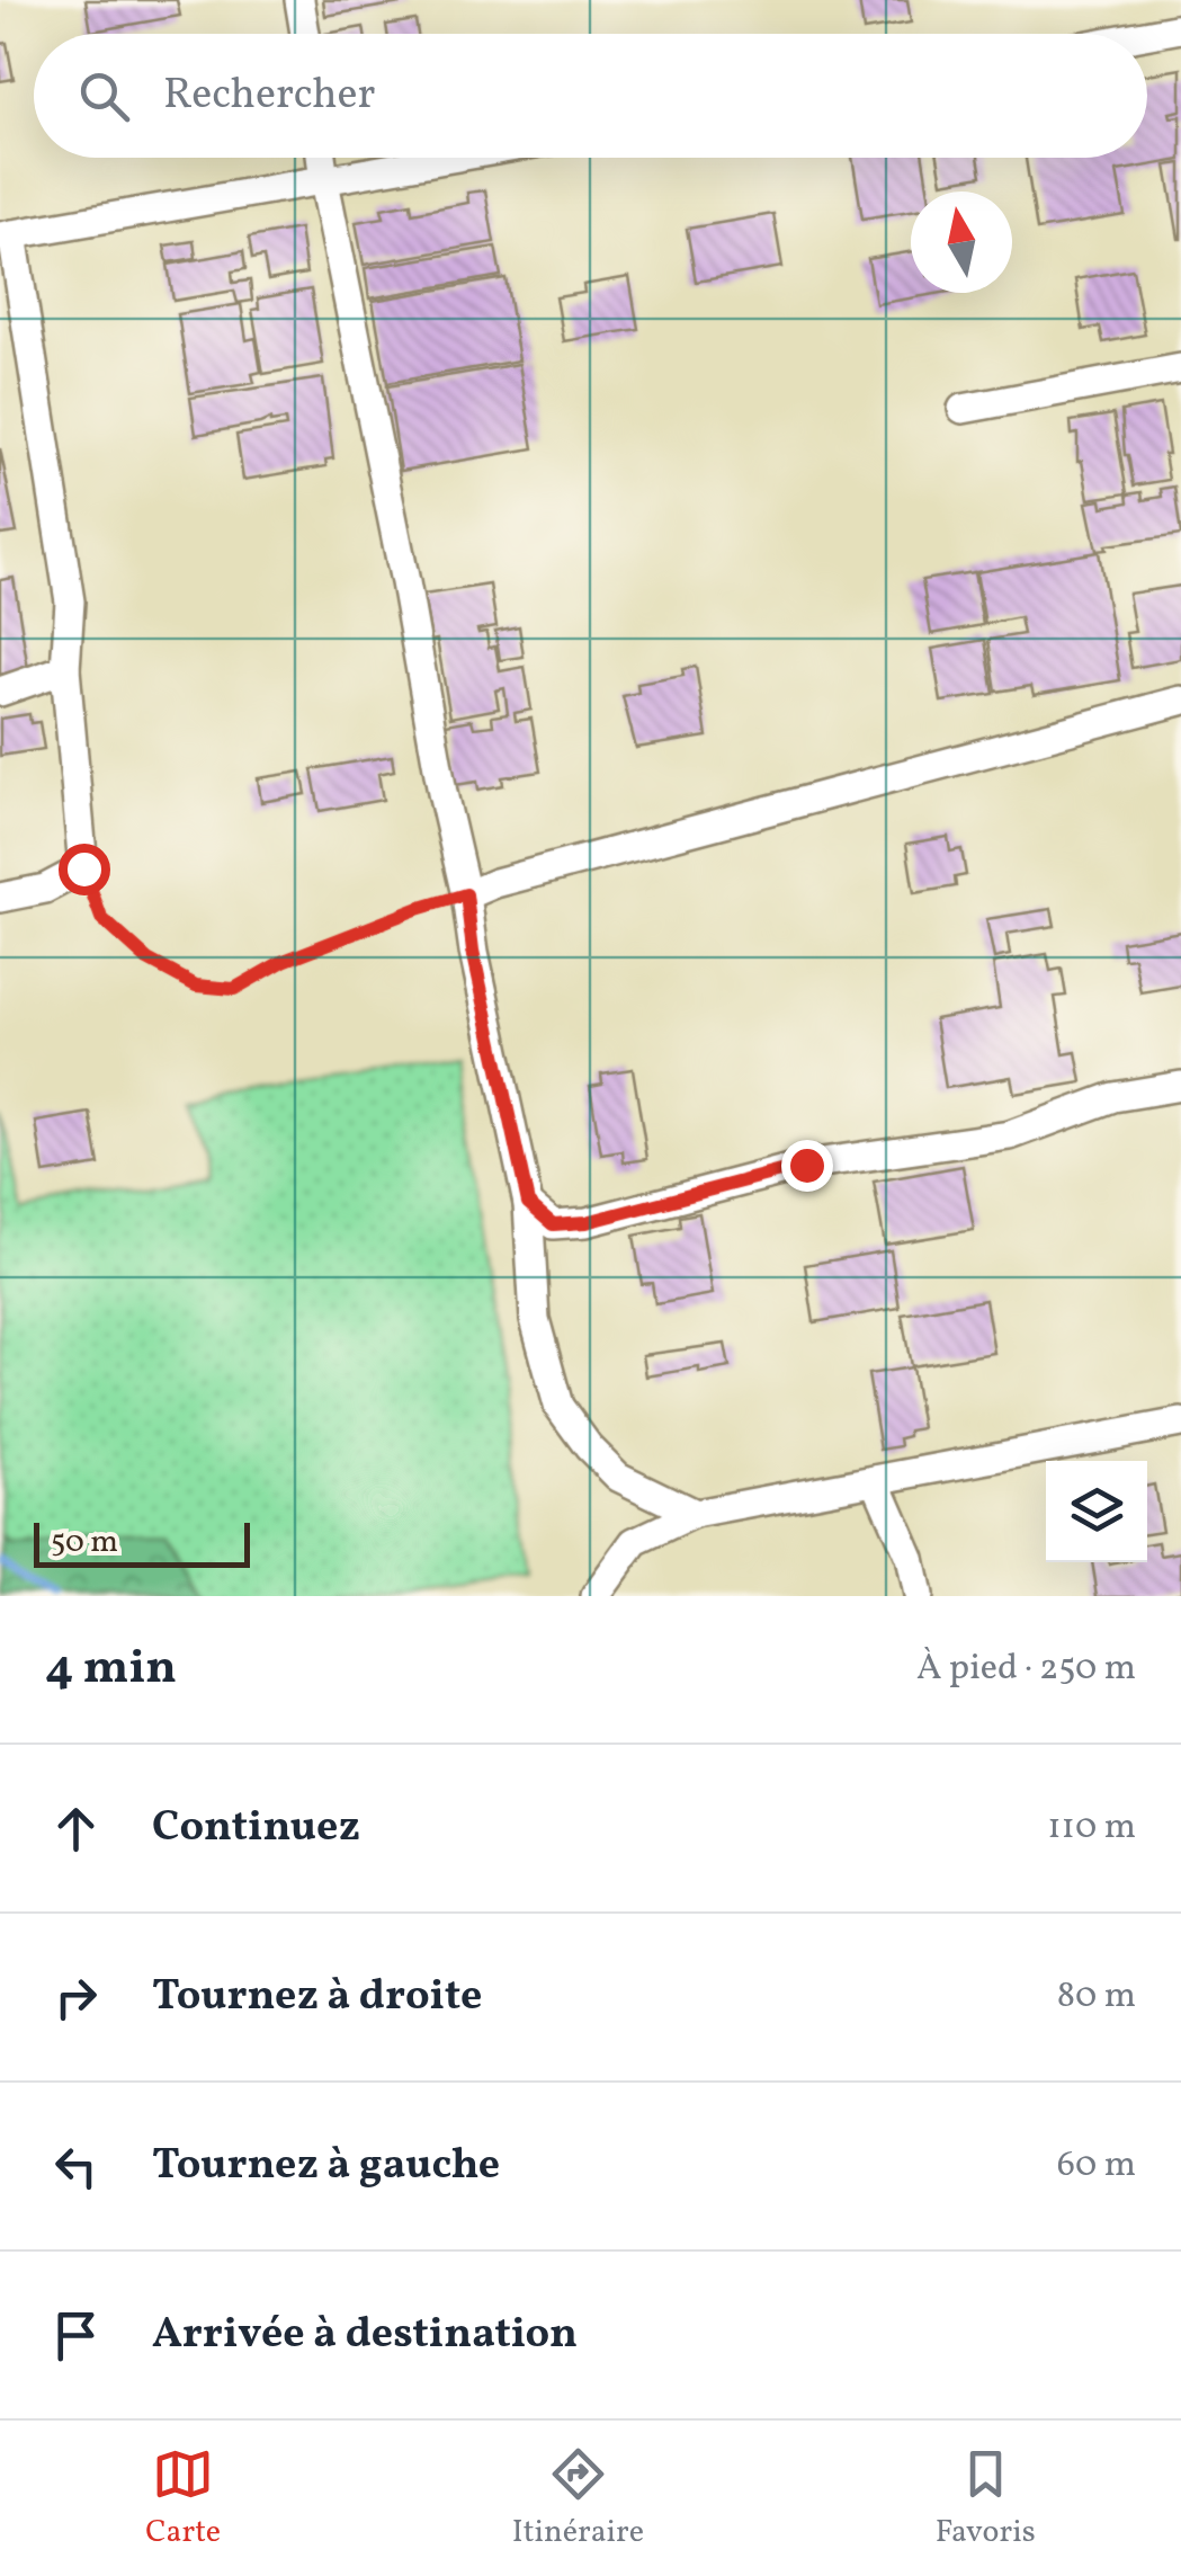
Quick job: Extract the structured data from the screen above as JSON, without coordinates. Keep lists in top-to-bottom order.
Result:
{
  "scale_bar": "50 m",
  "north": "top",
  "page": {
    "search": "Rechercher",
    "scale": "50 m",
    "heading": ["4 min", "À pied · 250 m"],
    "list": [
      ["Continuez", "110 m"],
      ["Tournez à droite", "80 m"],
      ["Tournez à gauche", "60 m"],
      "Arrivée à destination"
    ],
    "nav": ["Carte", "Itinéraire", "Favoris"]
  }
}
